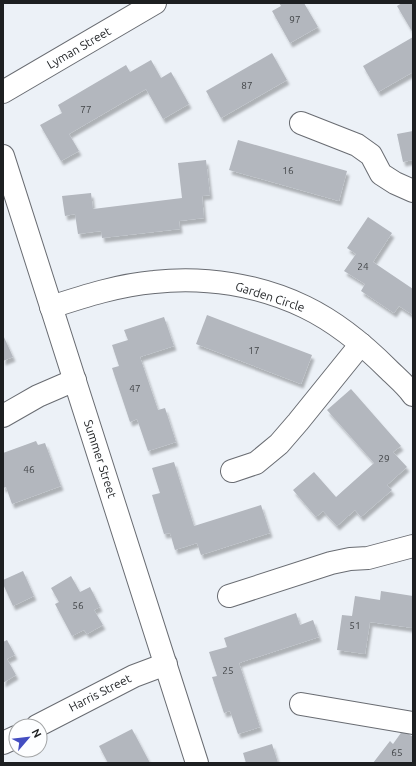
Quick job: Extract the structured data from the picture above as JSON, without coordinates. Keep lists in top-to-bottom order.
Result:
{
  "streets": {
    "street": [
      "Lyman Street",
      "Garden Circle",
      "Summer Street",
      "Harris Street"
    ]
  },
  "crossings": [
    ["Garden Circle", "Summer Street"],
    ["Summer Street", "Harris Street"]
  ],
  "house_numbers": [
    "97",
    "87",
    "77",
    "16",
    "24",
    "17",
    "47",
    "29",
    "46",
    "56",
    "51",
    "25",
    "65"
  ],
  "north": "top right"
}
